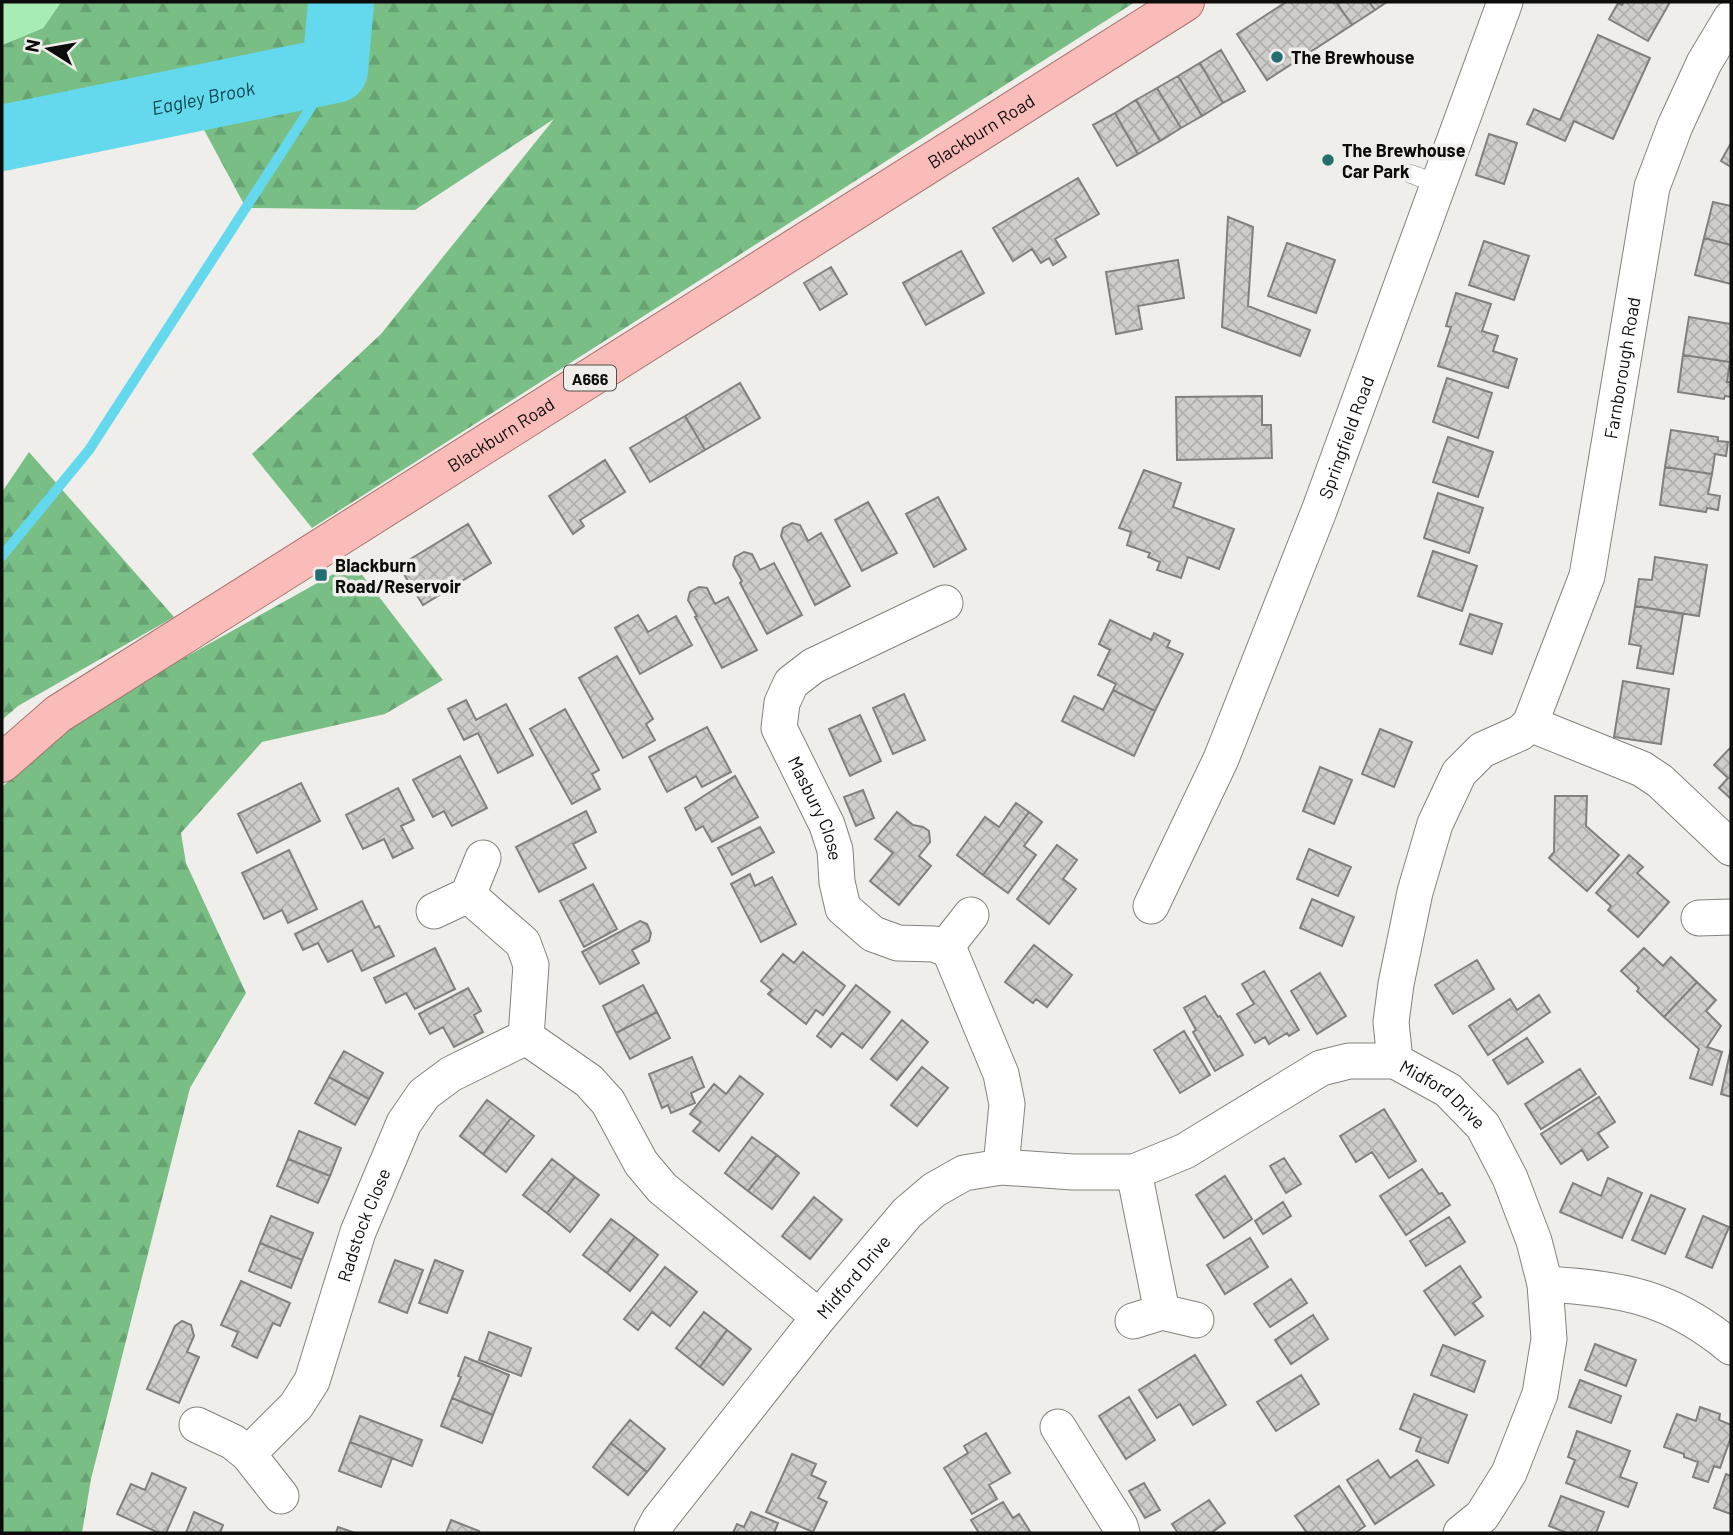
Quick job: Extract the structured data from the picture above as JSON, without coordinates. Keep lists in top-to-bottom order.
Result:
{
  "streets": {
    "highway": ["Blackburn Road", "A666"],
    "street": [
      "Farnborough Road",
      "Springfield Road",
      "Masbury Close",
      "Midford Drive",
      "Radstock Close"
    ]
  },
  "water": ["Eagley Brook"],
  "places": {
    "other": ["The Brewhouse", "The Brewhouse Car Park"],
    "transit": ["Blackburn Road/Reservoir"]
  },
  "north": "left"
}
